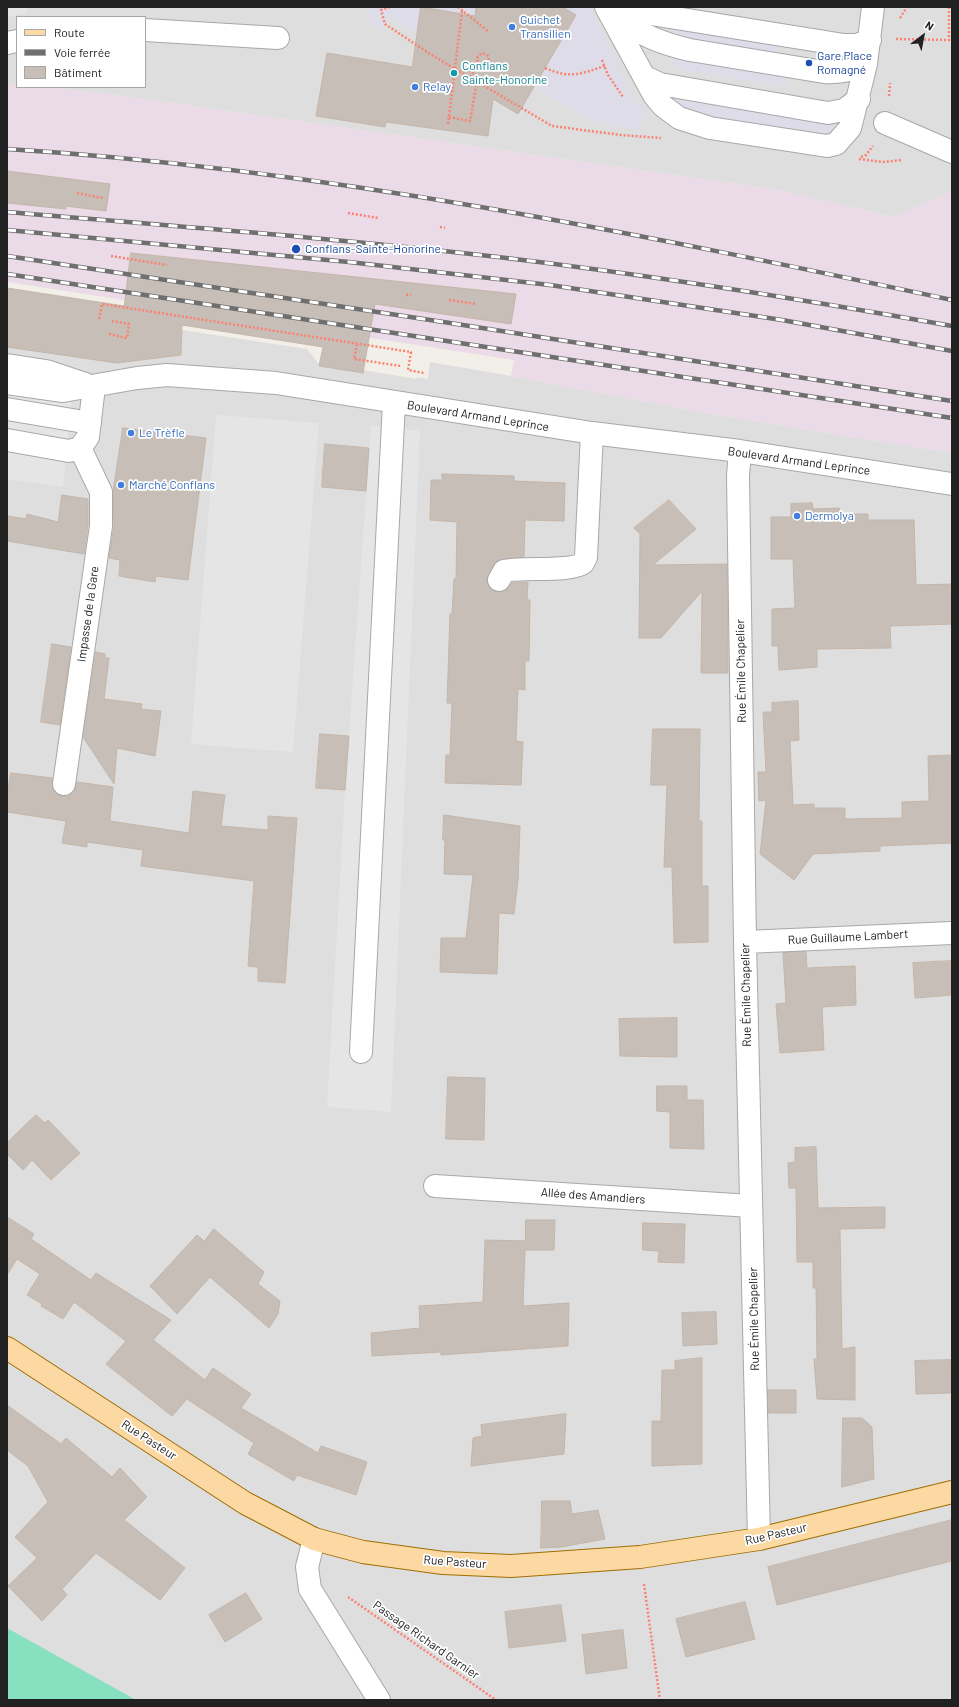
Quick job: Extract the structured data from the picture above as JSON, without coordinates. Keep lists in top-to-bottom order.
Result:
{
  "streets": {
    "main road": ["Rue Pasteur"],
    "street": [
      "Boulevard Armand Leprince",
      "Impasse de la Gare",
      "Rue Émile Chapelier",
      "Rue Guillaume Lambert",
      "Allée des Amandiers"
    ],
    "path": ["Passage Richard Garnier"]
  },
  "crossings": [
    ["Boulevard Armand Leprince", "Rue Émile Chapelier"],
    ["Rue Émile Chapelier", "Rue Guillaume Lambert"],
    ["Rue Émile Chapelier", "Allée des Amandiers"],
    ["Rue Émile Chapelier", "Rue Pasteur"]
  ],
  "places": [
    "Guichet Transilien",
    "Gare Place Romagné",
    "Conflans Sainte-Honorine",
    "Relay",
    "Conflans-Sainte-Honorine",
    "Le Trèfle",
    "Marché Conflans",
    "Dermolya"
  ],
  "legend": ["Route", "Voie ferrée", "Bâtiment"],
  "north": "top right"
}
